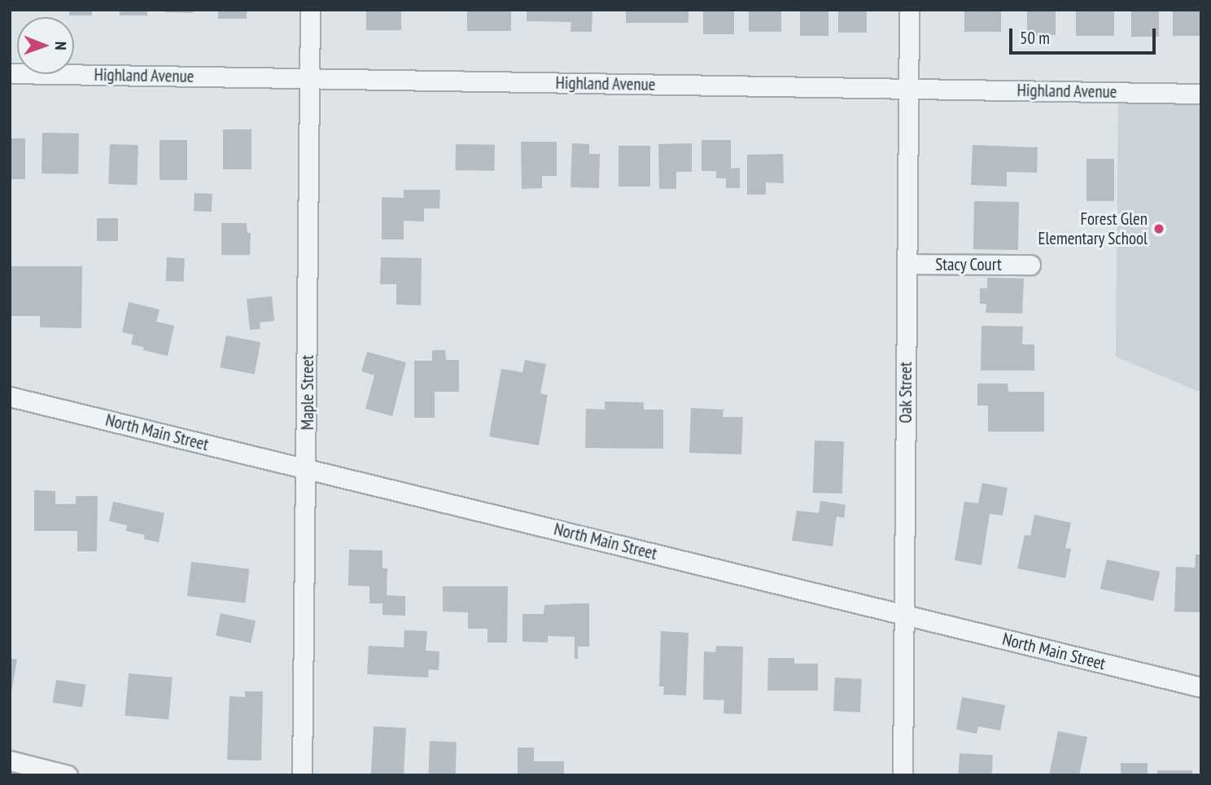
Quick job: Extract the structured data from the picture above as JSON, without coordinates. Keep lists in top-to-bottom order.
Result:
{
  "streets": {
    "street": [
      "Highland Avenue",
      "Stacy Court",
      "Maple Street",
      "Oak Street",
      "North Main Street"
    ]
  },
  "crossings": [
    ["Highland Avenue", "Maple Street"],
    ["Highland Avenue", "Oak Street"],
    ["Stacy Court", "Oak Street"],
    ["Maple Street", "North Main Street"],
    ["Oak Street", "North Main Street"]
  ],
  "places": ["Forest Glen Elementary School"],
  "scale_bar": "50 m",
  "north": "right"
}
